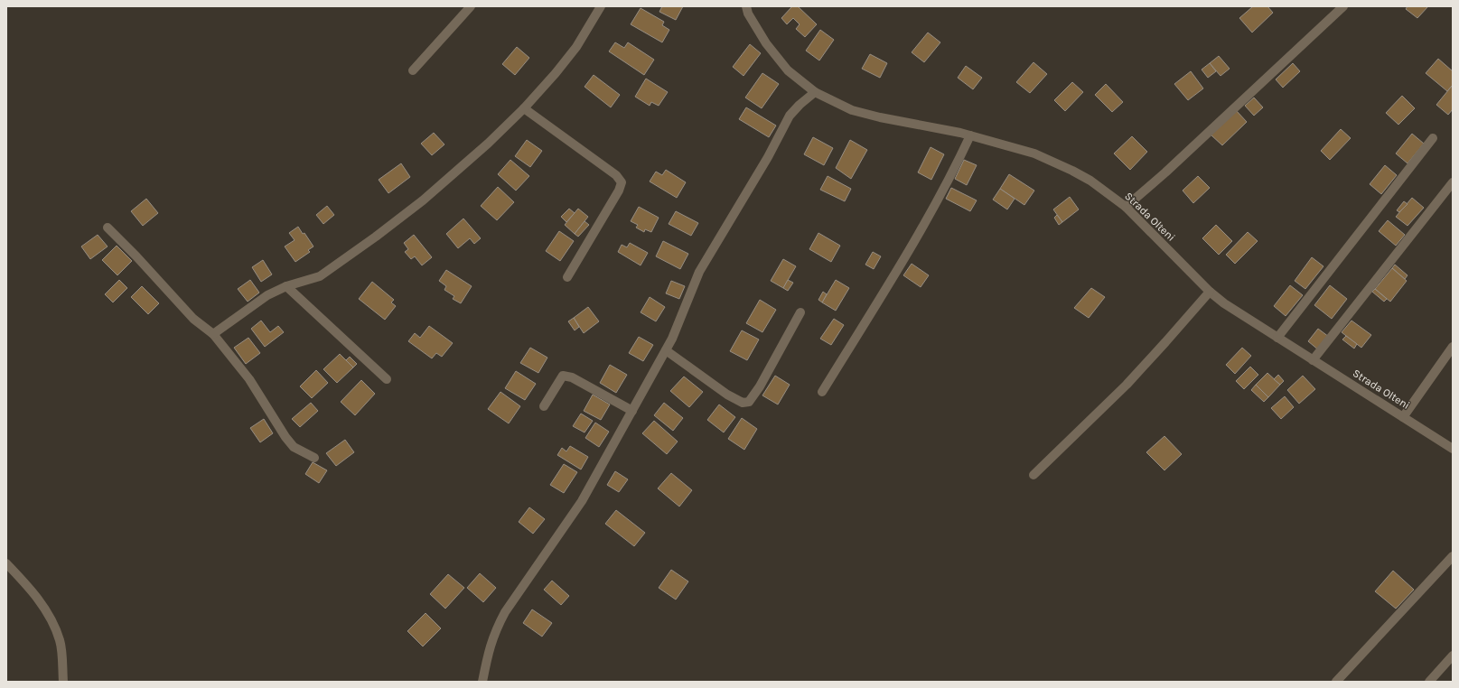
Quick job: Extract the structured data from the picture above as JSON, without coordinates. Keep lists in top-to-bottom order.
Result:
{
  "streets": {
    "street": ["Strada Olteni"]
  }
}
